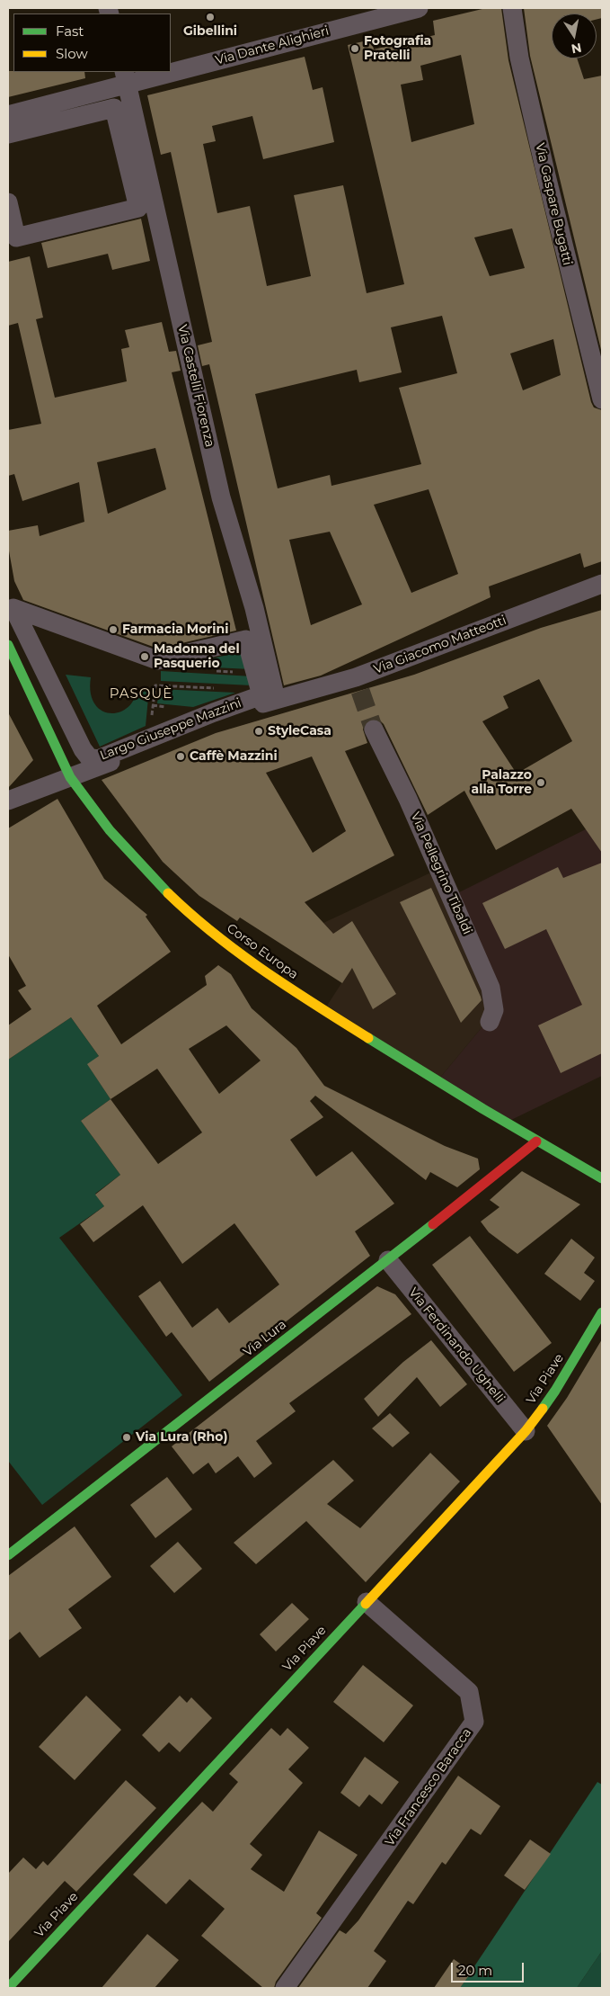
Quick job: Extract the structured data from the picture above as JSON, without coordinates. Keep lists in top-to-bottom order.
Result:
{
  "streets": {
    "street": [
      "Via Dante Alighieri",
      "Via Gaspare Bugatti",
      "Via Castelli Fiorenza",
      "Via Giacomo Matteotti",
      "Largo Giuseppe Mazzini",
      "Via Pellegrino Tibaldi",
      "Corso Europa",
      "Via Lura",
      "Via Ferdinando Ughelli",
      "Via Piave",
      "Via Francesco Baracca"
    ]
  },
  "crossings": [
    ["Via Dante Alighieri", "Via Castelli Fiorenza"],
    ["Via Castelli Fiorenza", "Via Giacomo Matteotti"],
    ["Via Castelli Fiorenza", "Largo Giuseppe Mazzini"],
    ["Via Giacomo Matteotti", "Largo Giuseppe Mazzini"],
    ["Largo Giuseppe Mazzini", "Corso Europa"],
    ["Corso Europa", "Via Lura"],
    ["Via Lura", "Via Ferdinando Ughelli"],
    ["Via Ferdinando Ughelli", "Via Piave"],
    ["Via Piave", "Via Francesco Baracca"]
  ],
  "districts": ["PASQUÈ"],
  "places": [
    "Gibellini",
    "Fotografia Pratelli",
    "Farmacia Morini",
    "Madonna del Pasquerio",
    "StyleCasa",
    "Caffè Mazzini",
    "Palazzo alla Torre",
    "Via Lura (Rho)"
  ],
  "legend": ["Fast", "Slow"],
  "scale_bar": "20 m",
  "north": "bottom"
}
